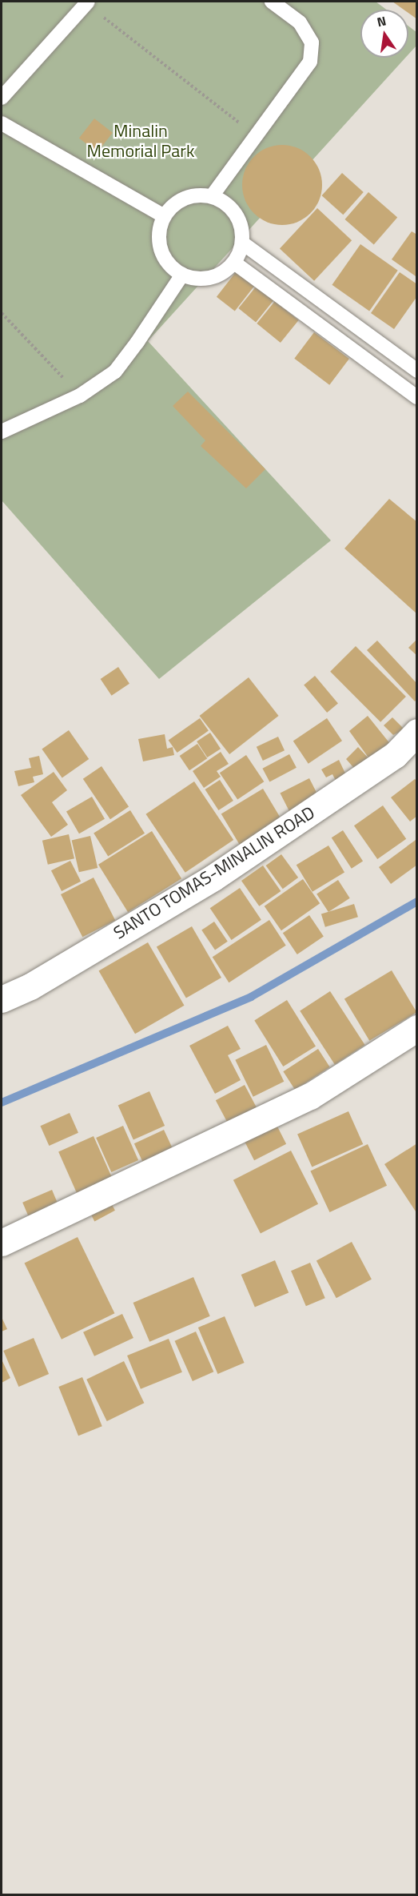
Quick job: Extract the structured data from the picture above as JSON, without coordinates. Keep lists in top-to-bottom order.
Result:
{
  "streets": {
    "street": ["SANTO TOMAS-MINALIN ROAD"]
  },
  "parks": ["Minalin Memorial Park"],
  "north": "top"
}
